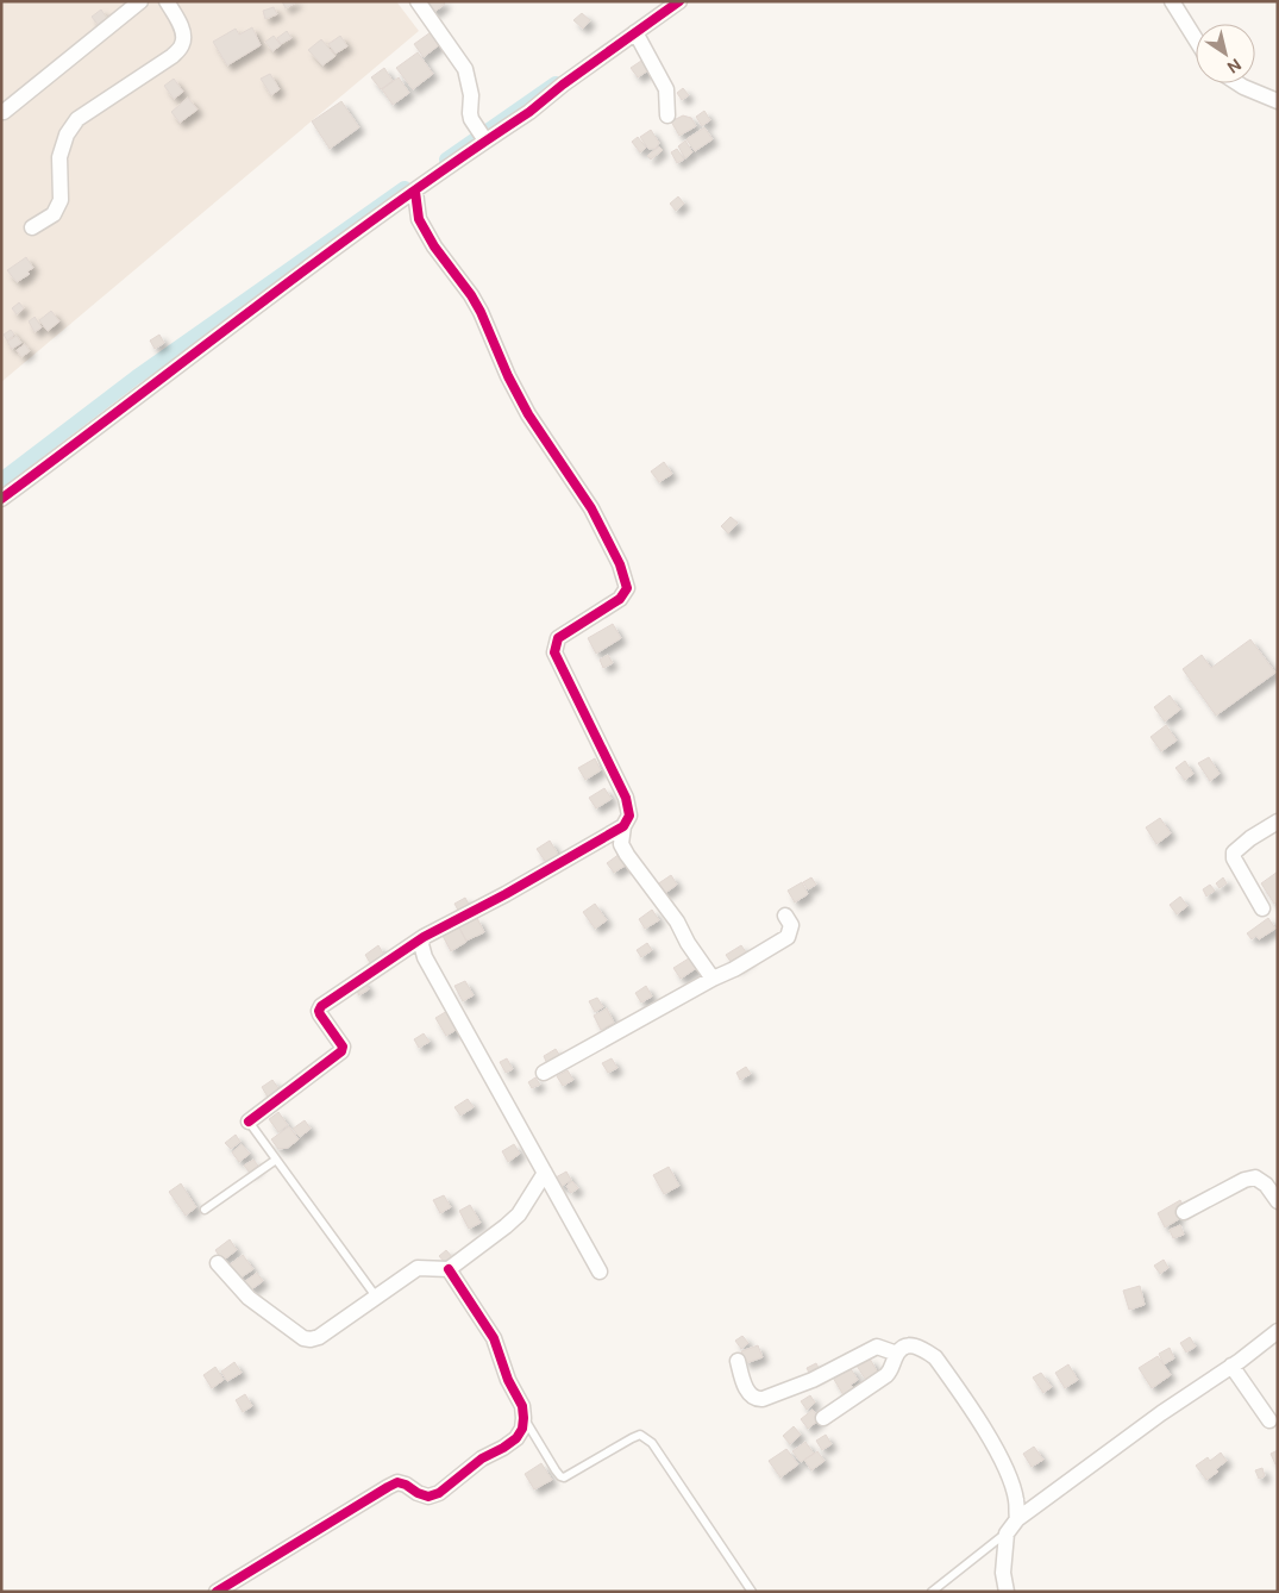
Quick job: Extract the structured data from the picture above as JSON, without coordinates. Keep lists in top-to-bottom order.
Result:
{
  "north": "bottom right"
}
